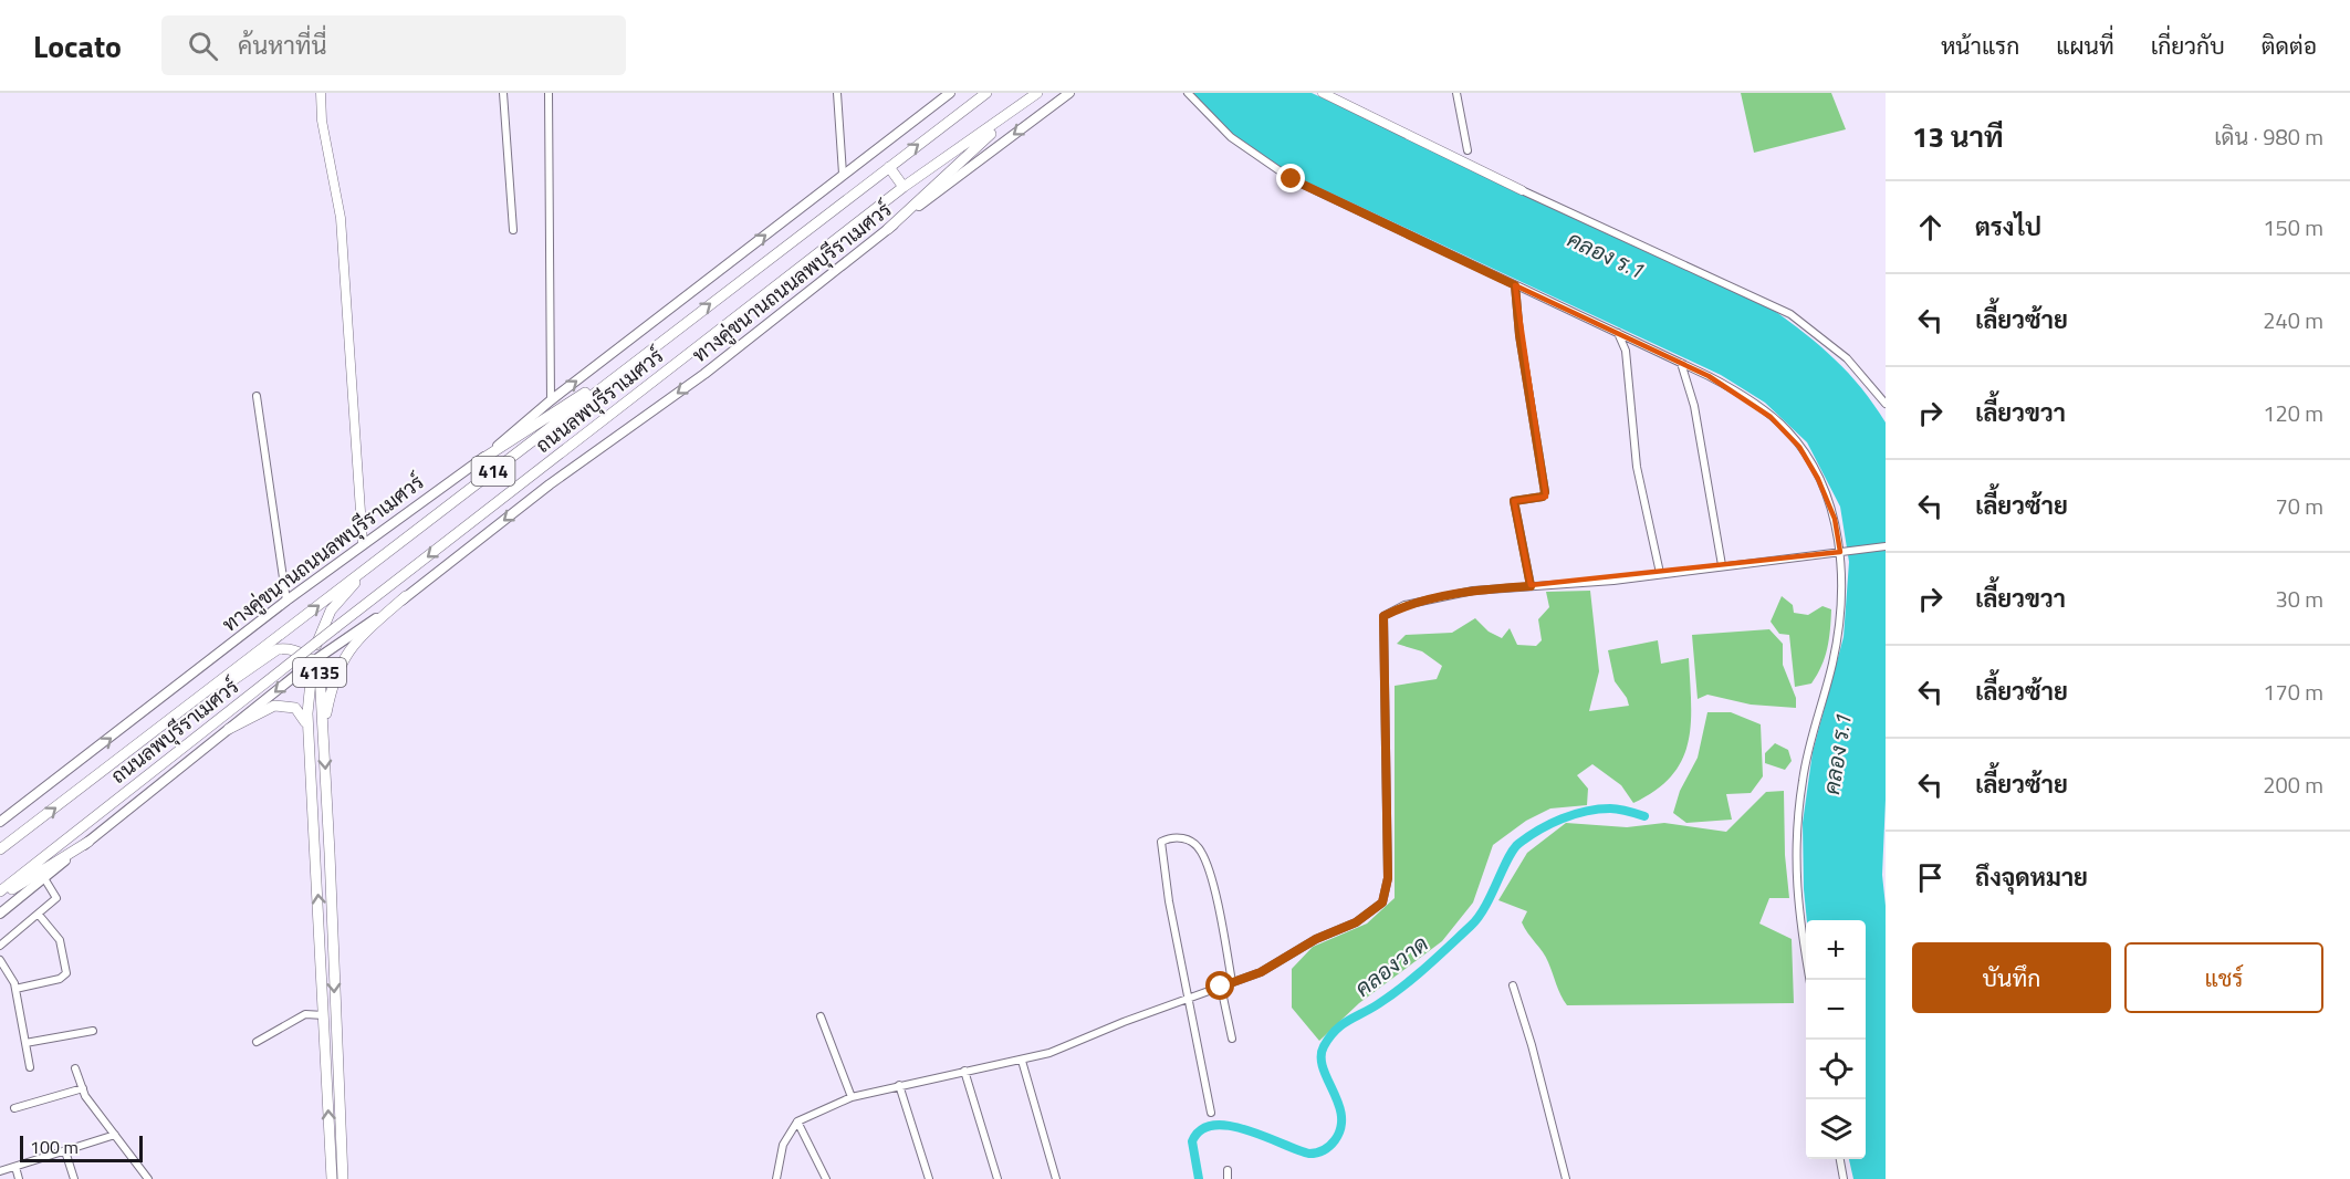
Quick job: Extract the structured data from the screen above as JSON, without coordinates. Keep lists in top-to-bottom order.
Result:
{
  "streets": {
    "main road": [
      "ทางคู่ขนานถนนลพบุรีราเมศวร์",
      "ถนนลพบุรีราเมศวร์",
      "414",
      "4135"
    ]
  },
  "crossings": [
    ["ทางคู่ขนานถนนลพบุรีราเมศวร์", "4135"],
    ["ถนนลพบุรีราเมศวร์", "4135"]
  ],
  "water": ["คลอง ร.1", "คลองวาด"],
  "scale_bar": "100 m",
  "page": {
    "header": "Locato",
    "search": "ค้นหาที่นี่",
    "nav": [
      "หน้าแรก",
      "แผนที่",
      "เกี่ยวกับ",
      "ติดต่อ"
    ],
    "heading": ["13 นาที", "เดิน · 980 m"],
    "list": [
      ["ตรงไป", "150 m"],
      ["เลี้ยวซ้าย", "240 m"],
      ["เลี้ยวขวา", "120 m"],
      ["เลี้ยวซ้าย", "70 m"],
      ["เลี้ยวขวา", "30 m"],
      ["เลี้ยวซ้าย", "170 m"],
      ["เลี้ยวซ้าย", "200 m"],
      "ถึงจุดหมาย"
    ],
    "map_buttons": ["+", "−"],
    "buttons": ["บันทึก", "แชร์"],
    "scale": "100 m"
  }
}
